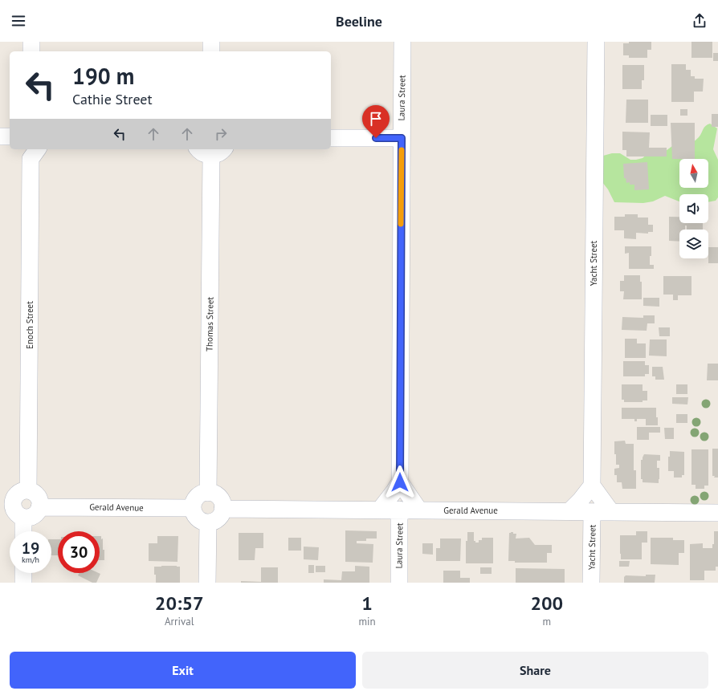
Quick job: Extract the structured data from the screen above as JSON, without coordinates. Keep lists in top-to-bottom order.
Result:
{
  "streets": {
    "street": [
      "Laura Street",
      "Yacht Street",
      "Thomas Street",
      "Enoch Street",
      "Gerald Avenue"
    ]
  },
  "crossings": [
    ["Laura Street", "Gerald Avenue"],
    ["Yacht Street", "Gerald Avenue"],
    ["Thomas Street", "Gerald Avenue"],
    ["Enoch Street", "Gerald Avenue"]
  ],
  "north": "top",
  "page": {
    "header": "Beeline",
    "turn": ["190 m", "Cathie Street"],
    "speed": "19 km/h",
    "limit": "30",
    "eta": [
      "20:57",
      "Arrival",
      "1",
      "min",
      "200",
      "m"
    ],
    "buttons": ["Exit", "Share"]
  }
}
